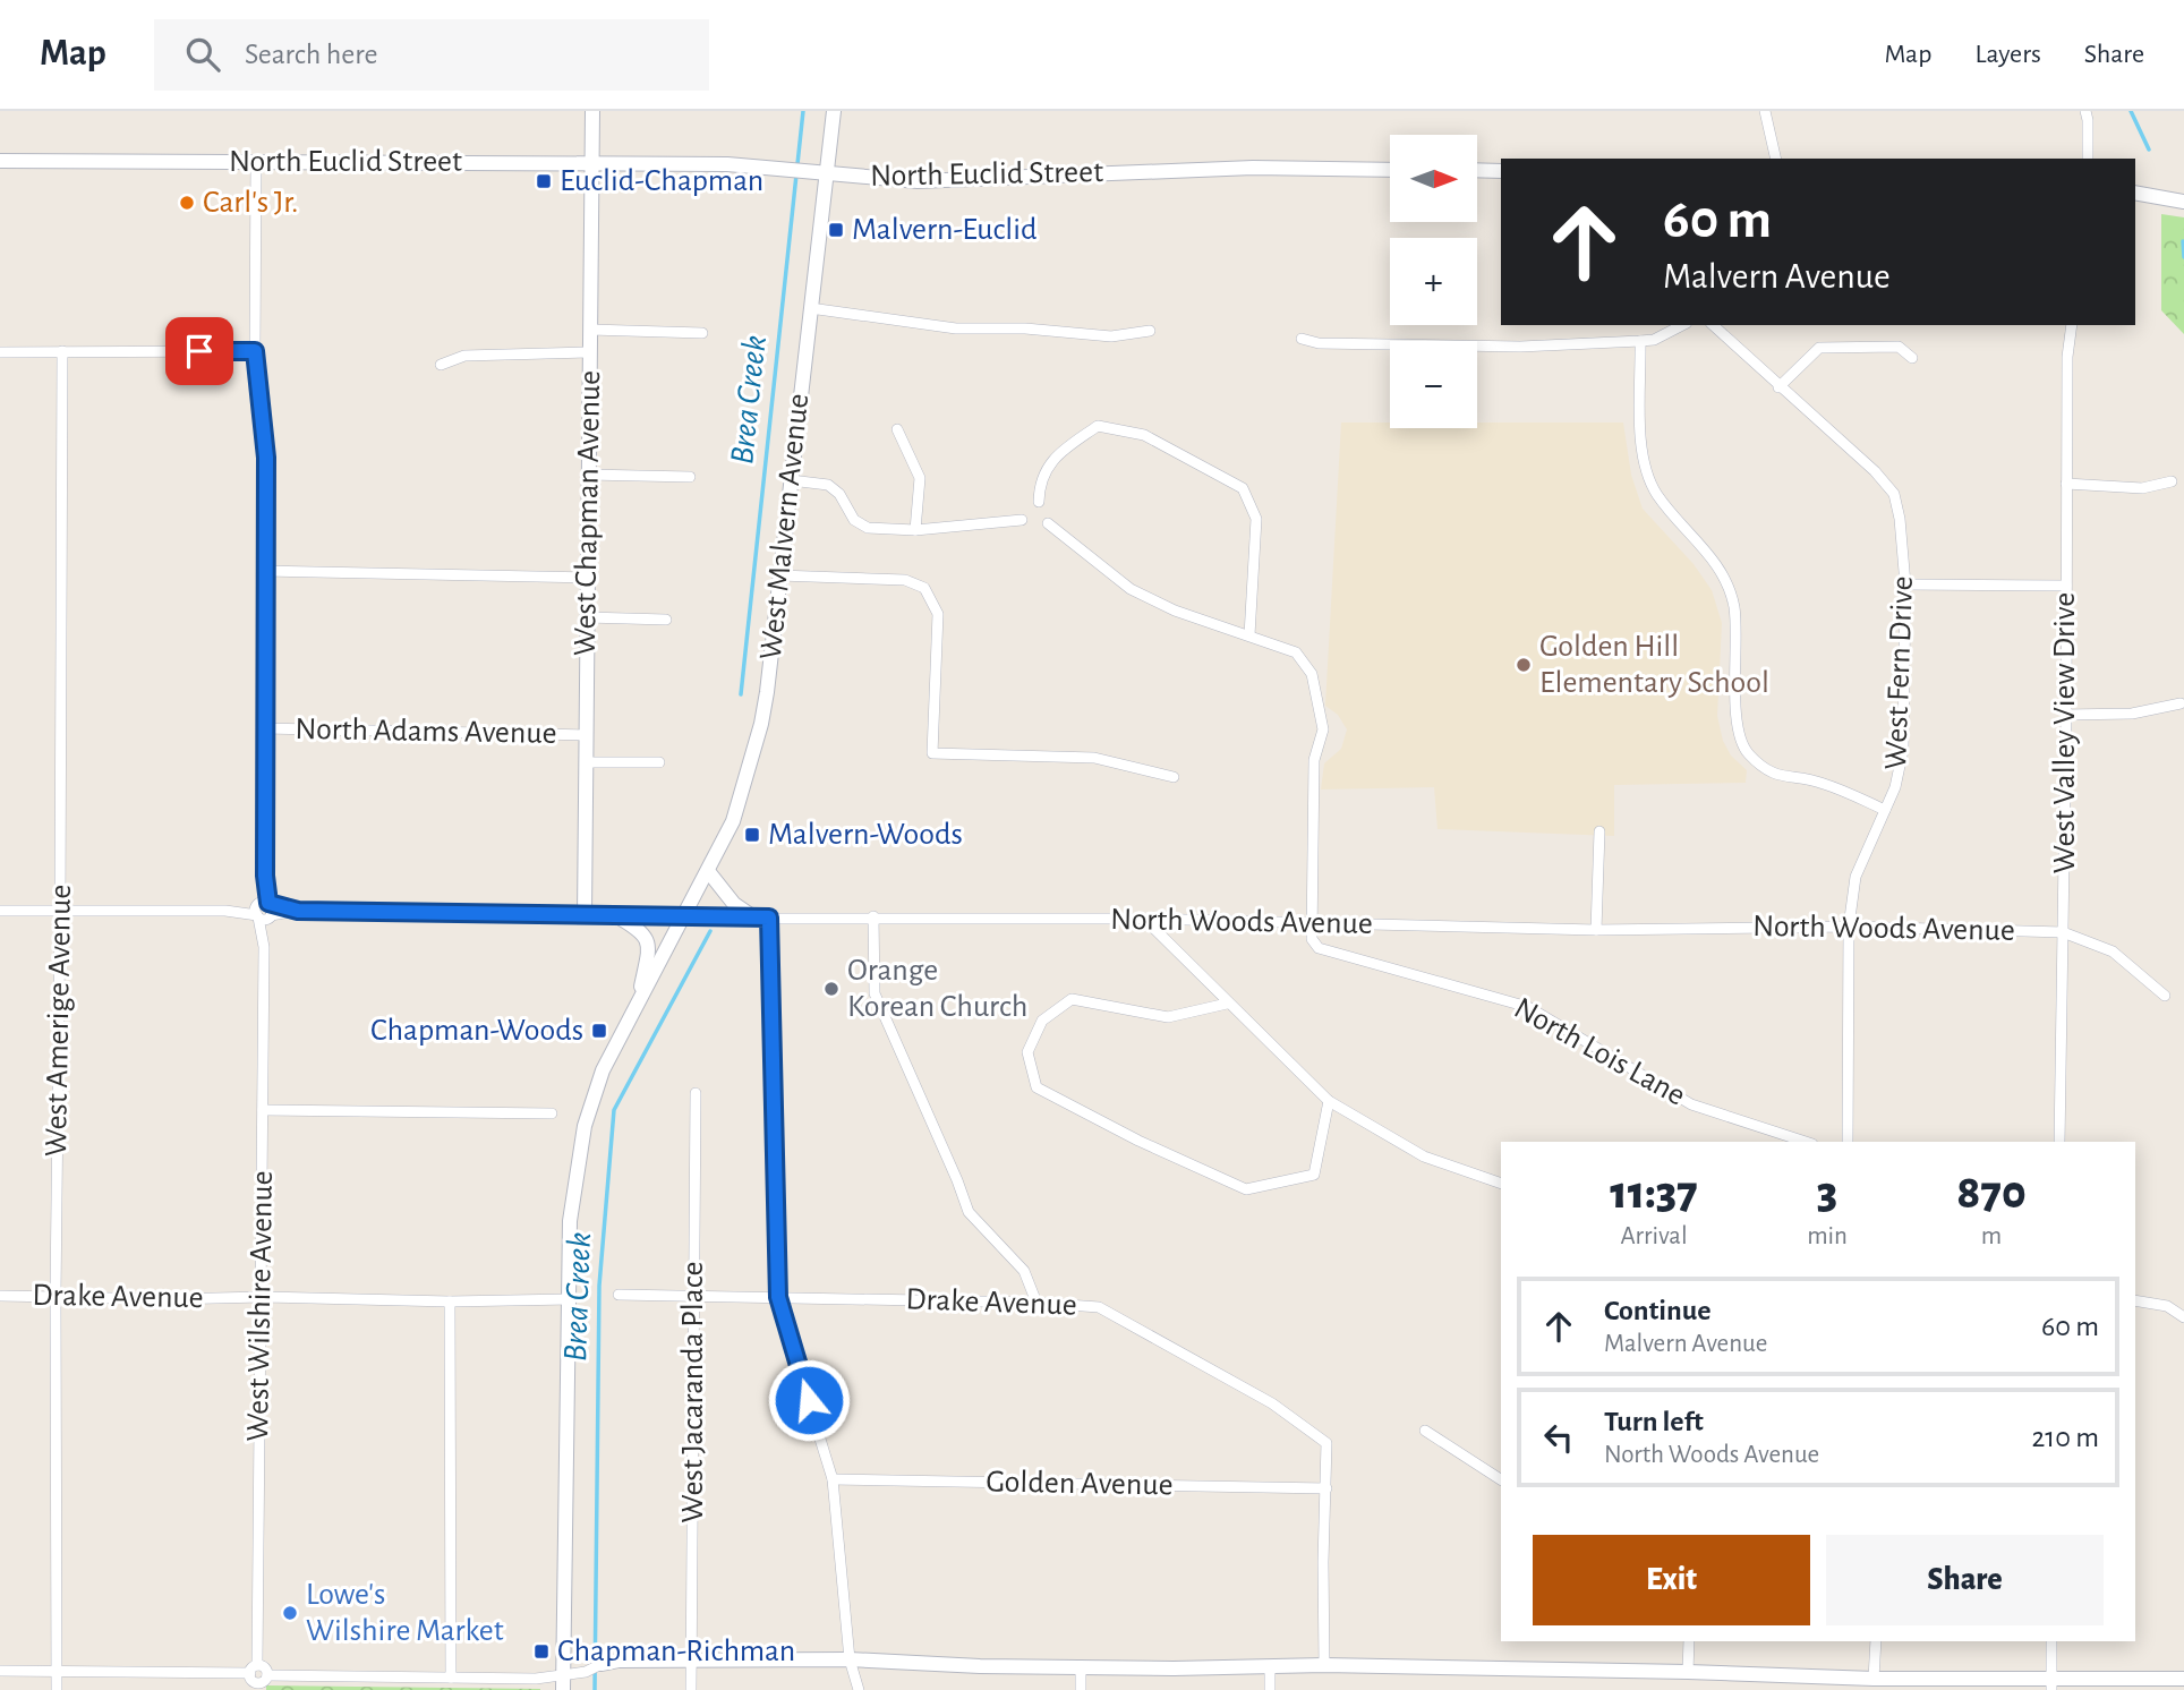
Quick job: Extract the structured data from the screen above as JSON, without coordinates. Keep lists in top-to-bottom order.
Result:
{
  "streets": {
    "main road": ["North Euclid Street", "West Chapman Avenue", "West Malvern Avenue"],
    "street": [
      "West Fern Drive",
      "North Adams Avenue",
      "West Valley View Drive",
      "North Woods Avenue",
      "West Amerige Avenue",
      "North Lois Lane",
      "Drake Avenue",
      "West Wilshire Avenue",
      "West Jacaranda Place",
      "Golden Avenue"
    ]
  },
  "crossings": [
    ["North Euclid Street", "West Chapman Avenue"],
    ["North Euclid Street", "West Malvern Avenue"],
    ["North Euclid Street", "West Wilshire Avenue"],
    ["West Chapman Avenue", "North Adams Avenue"],
    ["West Chapman Avenue", "North Woods Avenue"],
    ["West Fern Drive", "North Woods Avenue"],
    ["North Adams Avenue", "West Wilshire Avenue"],
    ["West Valley View Drive", "North Woods Avenue"],
    ["North Woods Avenue", "West Amerige Avenue"],
    ["North Woods Avenue", "North Lois Lane"],
    ["North Woods Avenue", "West Wilshire Avenue"],
    ["West Amerige Avenue", "Drake Avenue"],
    ["Drake Avenue", "West Wilshire Avenue"],
    ["Drake Avenue", "West Jacaranda Place"],
    ["Drake Avenue", "Golden Avenue"]
  ],
  "water": ["Brea Creek"],
  "places": {
    "transit": [
      "Euclid-Chapman",
      "Malvern-Euclid",
      "Malvern-Woods",
      "Chapman-Woods",
      "Chapman-Richman"
    ],
    "other": [
      "Carl's Jr.",
      "Golden Hill Elementary School",
      "Orange Korean Church",
      "Lowe's Wilshire Market"
    ]
  },
  "north": "right",
  "page": {
    "header": "Map",
    "search": "Search here",
    "nav": ["Map", "Layers", "Share"],
    "map_buttons": ["+", "−"],
    "turn": ["60 m", "Malvern Avenue"],
    "eta": [
      "11:37",
      "Arrival",
      "3",
      "min",
      "870",
      "m"
    ],
    "list": [
      {
        "name": "Continue",
        "note": "Malvern Avenue",
        "value": "60 m"
      },
      {
        "name": "Turn left",
        "note": "North Woods Avenue",
        "value": "210 m"
      }
    ],
    "buttons": ["Exit", "Share"]
  }
}
